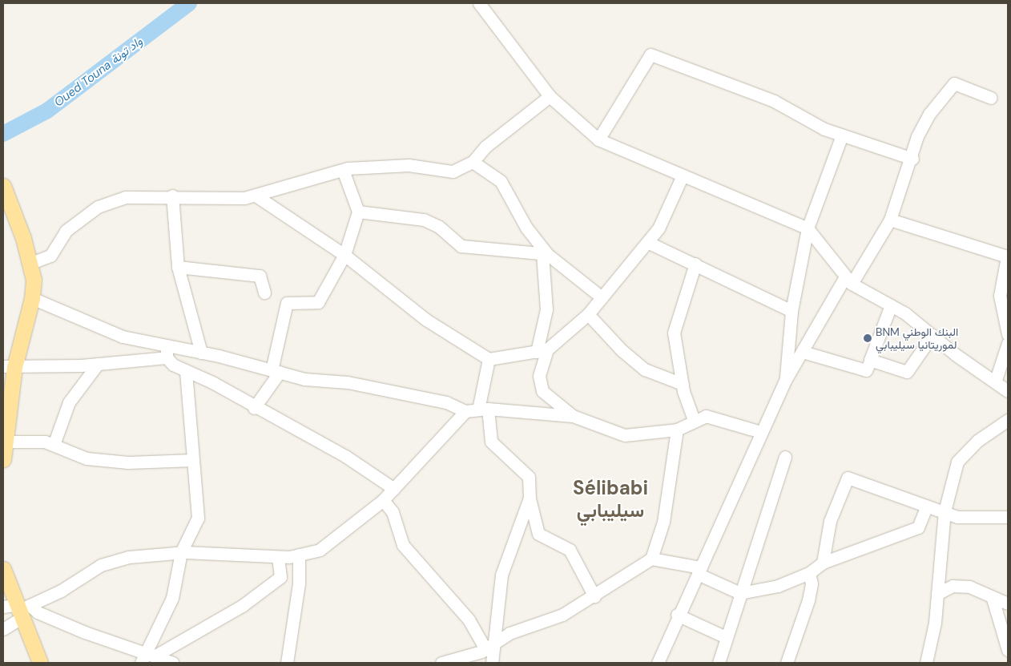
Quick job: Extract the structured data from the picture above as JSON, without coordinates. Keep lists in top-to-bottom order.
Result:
{
  "districts": ["Sélibabi سيليبابي"],
  "water": ["Oued Touna واد تونة"],
  "places": ["BNM البنك الوطني لموريتانيا سيليبابي"]
}
